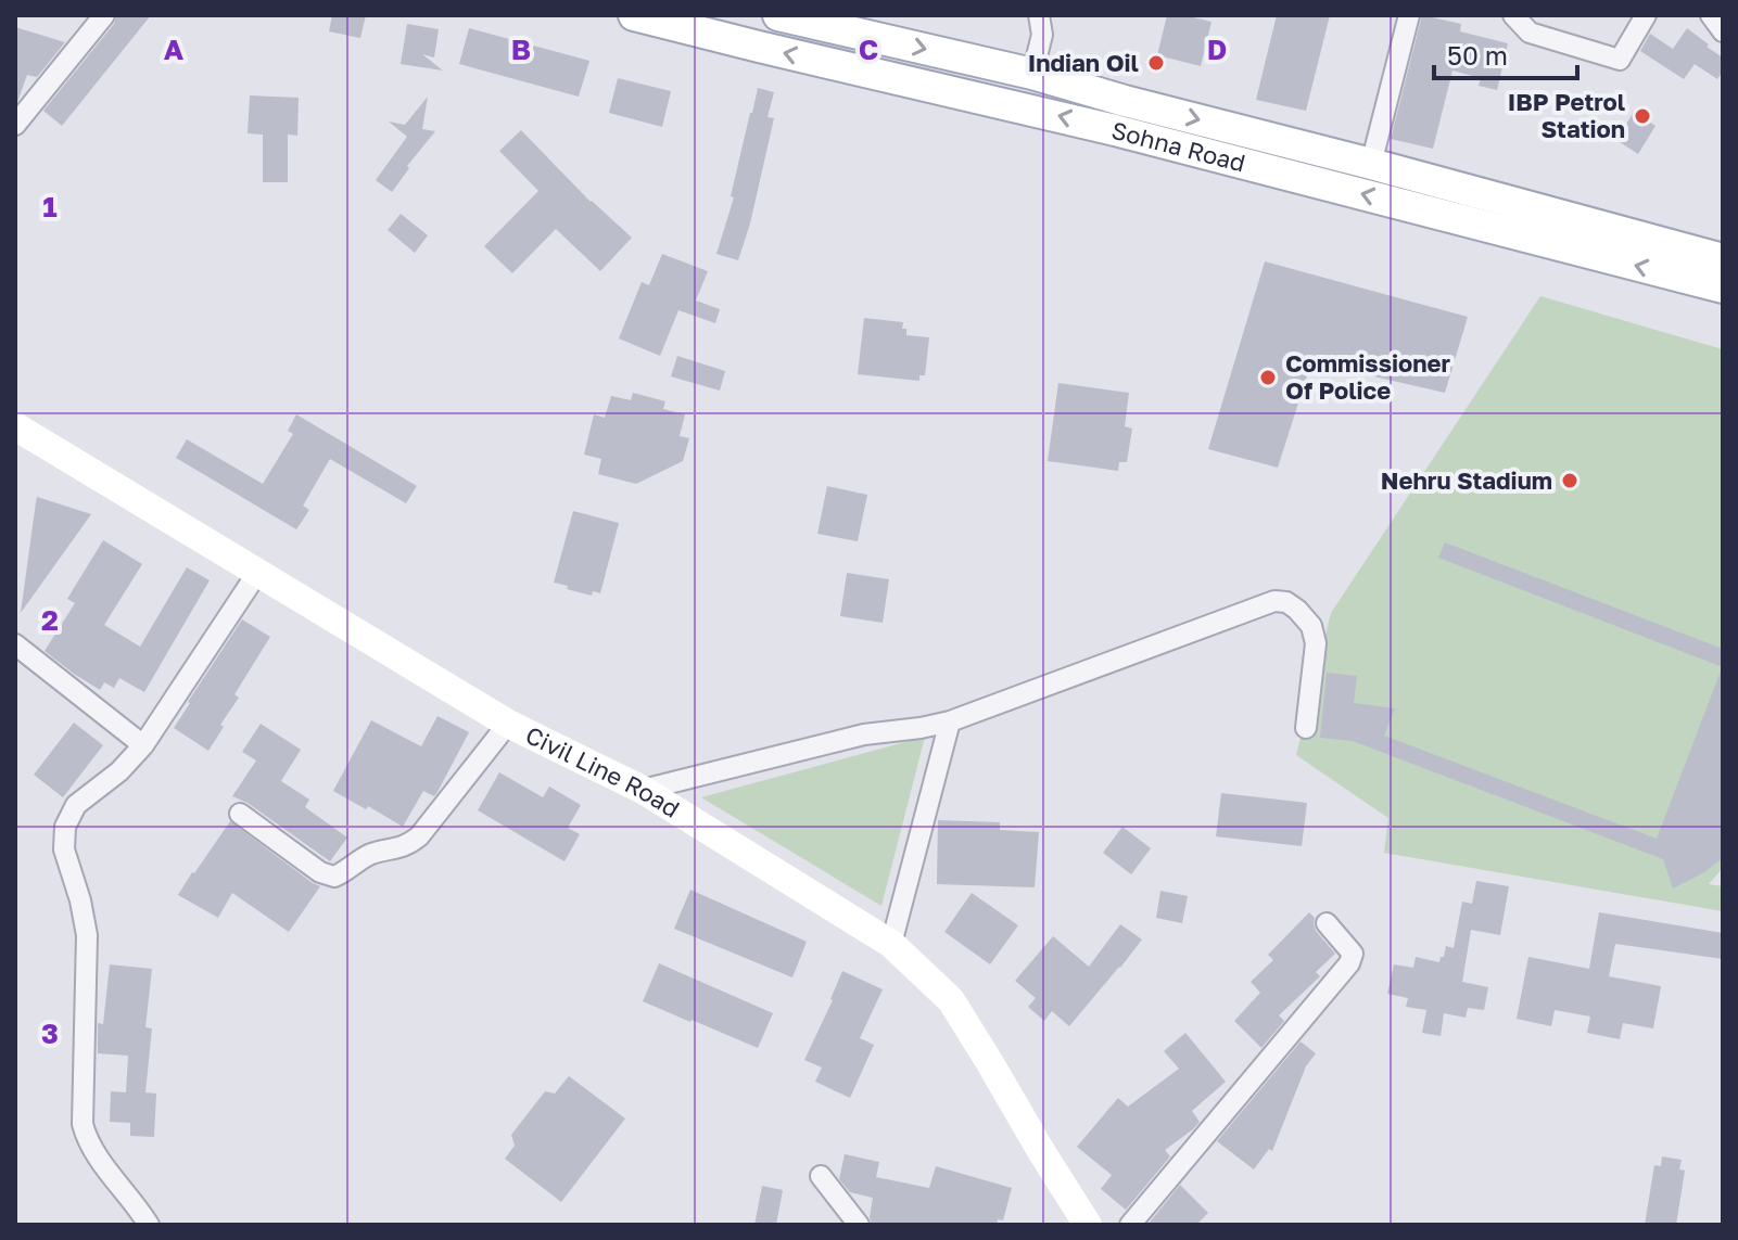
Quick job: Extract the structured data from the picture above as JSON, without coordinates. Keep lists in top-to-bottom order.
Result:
{
  "streets": {
    "main road": ["Sohna Road"],
    "street": ["Civil Line Road"]
  },
  "places": [
    "Indian Oil",
    "IBP Petrol Station",
    "Commissioner Of Police",
    "Nehru Stadium"
  ],
  "scale_bar": "50 m",
  "grid": {
    "columns": [
      "A",
      "B",
      "C",
      "D"
    ],
    "rows": ["1", "2", "3"]
  }
}
